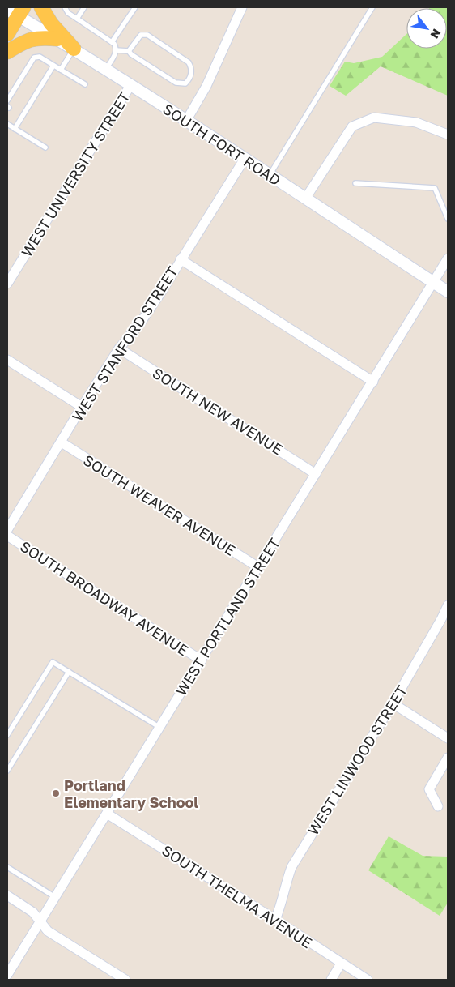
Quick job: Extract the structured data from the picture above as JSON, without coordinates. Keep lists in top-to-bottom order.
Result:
{
  "streets": {
    "street": [
      "SOUTH FORT ROAD",
      "WEST UNIVERSITY STREET",
      "WEST STANFORD STREET",
      "SOUTH NEW AVENUE",
      "SOUTH WEAVER AVENUE",
      "SOUTH BROADWAY AVENUE",
      "WEST PORTLAND STREET",
      "WEST LINWOOD STREET",
      "SOUTH THELMA AVENUE"
    ]
  },
  "crossings": [
    ["SOUTH FORT ROAD", "WEST UNIVERSITY STREET"],
    ["SOUTH FORT ROAD", "WEST STANFORD STREET"],
    ["SOUTH FORT ROAD", "WEST PORTLAND STREET"],
    ["WEST STANFORD STREET", "SOUTH NEW AVENUE"],
    ["WEST STANFORD STREET", "SOUTH WEAVER AVENUE"],
    ["SOUTH NEW AVENUE", "WEST PORTLAND STREET"],
    ["SOUTH WEAVER AVENUE", "WEST PORTLAND STREET"],
    ["SOUTH BROADWAY AVENUE", "WEST PORTLAND STREET"],
    ["WEST PORTLAND STREET", "SOUTH THELMA AVENUE"],
    ["WEST LINWOOD STREET", "SOUTH THELMA AVENUE"]
  ],
  "places": ["Portland Elementary School"],
  "north": "bottom right"
}
